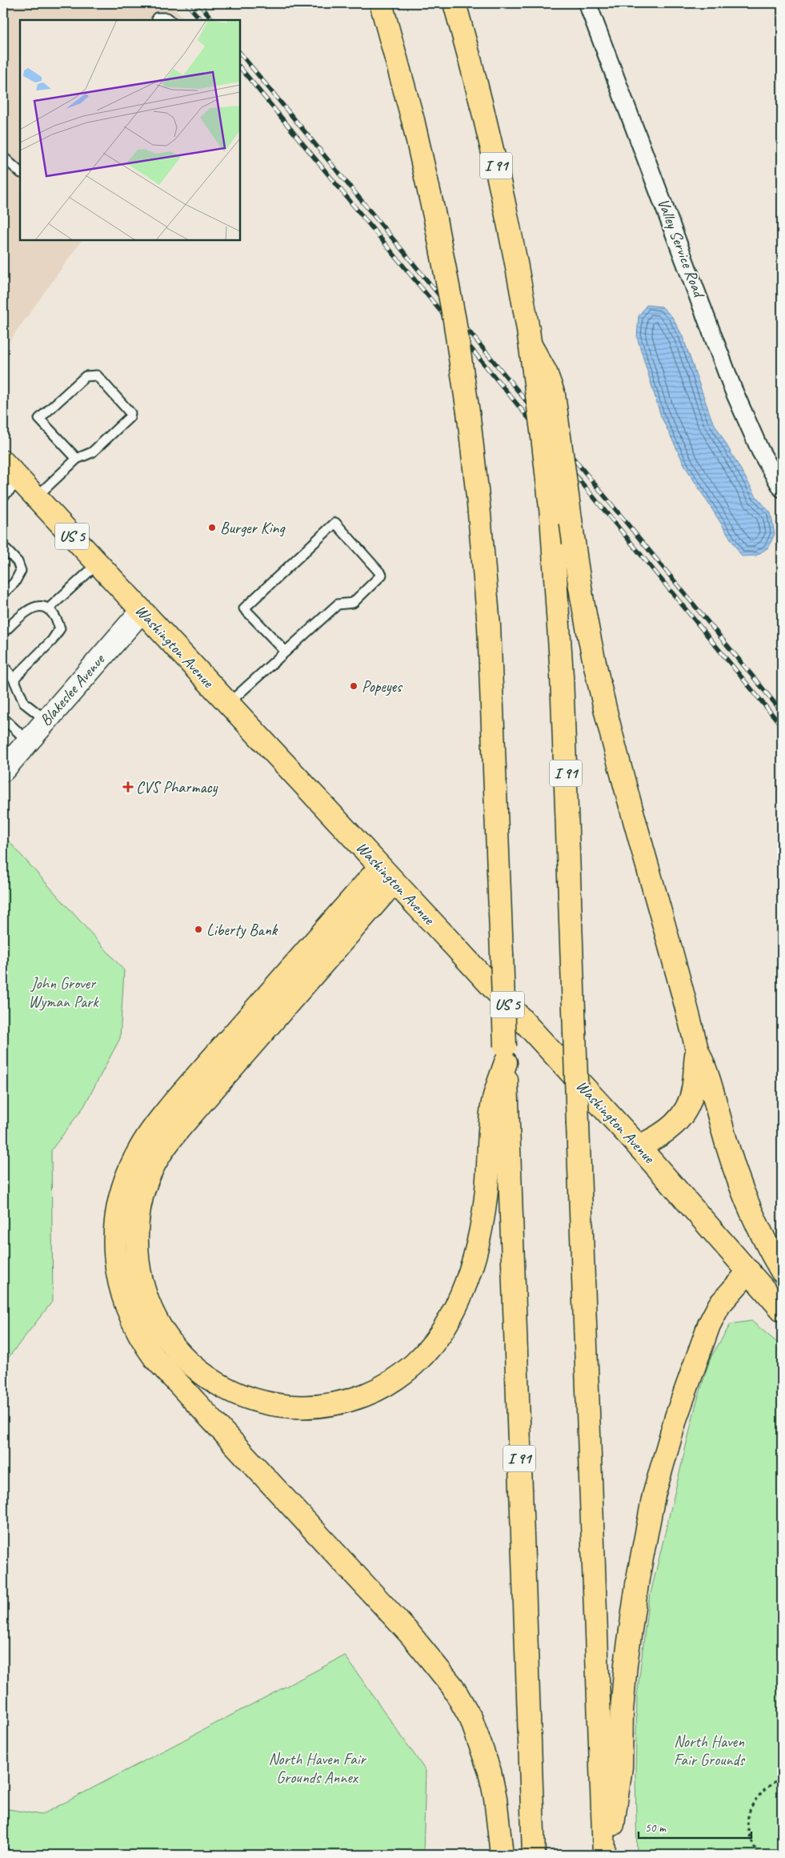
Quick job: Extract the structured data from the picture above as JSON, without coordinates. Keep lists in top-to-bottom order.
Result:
{
  "streets": {
    "main road": ["I 91", "US 5", "Washington Avenue"],
    "street": ["Valley Service Road", "Blakeslee Avenue"]
  },
  "crossings": [
    ["Washington Avenue", "Blakeslee Avenue"]
  ],
  "parks": ["John Grover Wyman Park", "North Haven Fair Grounds", "North Haven Fair Grounds Annex"],
  "places": {
    "other": ["Burger King", "Popeyes", "Liberty Bank"],
    "health": ["CVS Pharmacy"]
  },
  "scale_bar": "50 m"
}
